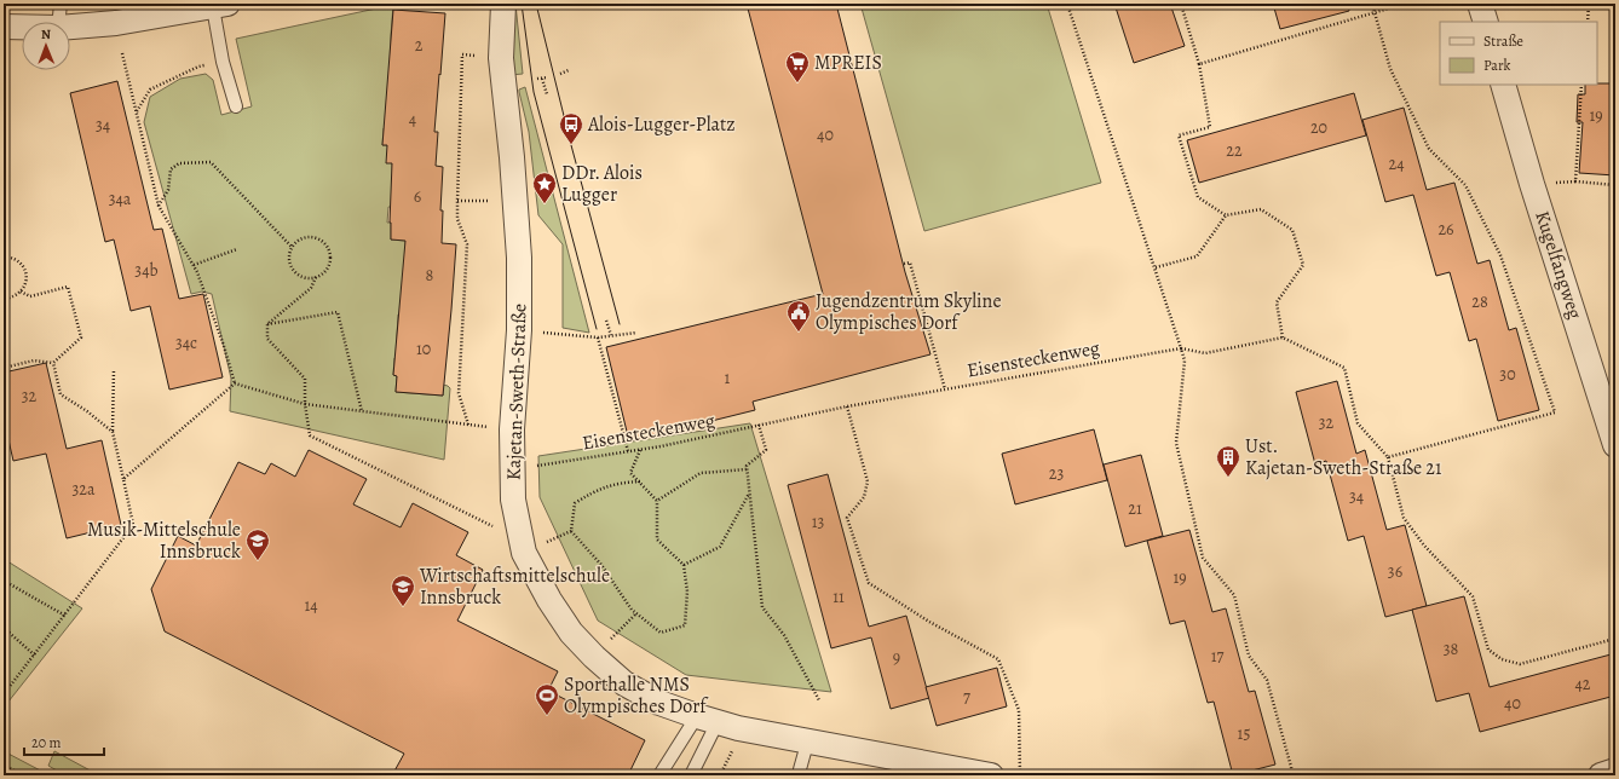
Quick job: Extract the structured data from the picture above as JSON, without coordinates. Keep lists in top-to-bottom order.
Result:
{
  "streets": {
    "street": ["Kugelfangweg", "Kajetan-Sweth-Straße"],
    "path": ["Eisensteckenweg"]
  },
  "places": {
    "supermarket": ["MPREIS"],
    "bus stop": ["Alois-Lugger-Platz"],
    "place": ["DDr. Alois Lugger"],
    "public building": ["Jugendzentrum Skyline Olympisches Dorf"],
    "building": ["Ust. Kajetan-Sweth-Straße 21"],
    "school or university": ["Musik-Mittelschule Innsbruck", "Wirtschaftsmittelschule Innsbruck"],
    "sports": ["Sporthalle NMS Olympisches Dorf"]
  },
  "house_numbers": [
    "2",
    "19",
    "4",
    "34",
    "20",
    "40",
    "22",
    "24",
    "6",
    "34a",
    "26",
    "34b",
    "8",
    "28",
    "34c",
    "10",
    "30",
    "1",
    "32",
    "32",
    "23",
    "32a",
    "34",
    "21",
    "13",
    "36",
    "19",
    "11",
    "14",
    "38",
    "17",
    "9",
    "42",
    "7",
    "40",
    "15"
  ],
  "legend": ["Straße", "Park"],
  "scale_bar": "20 m",
  "north": "top"
}
